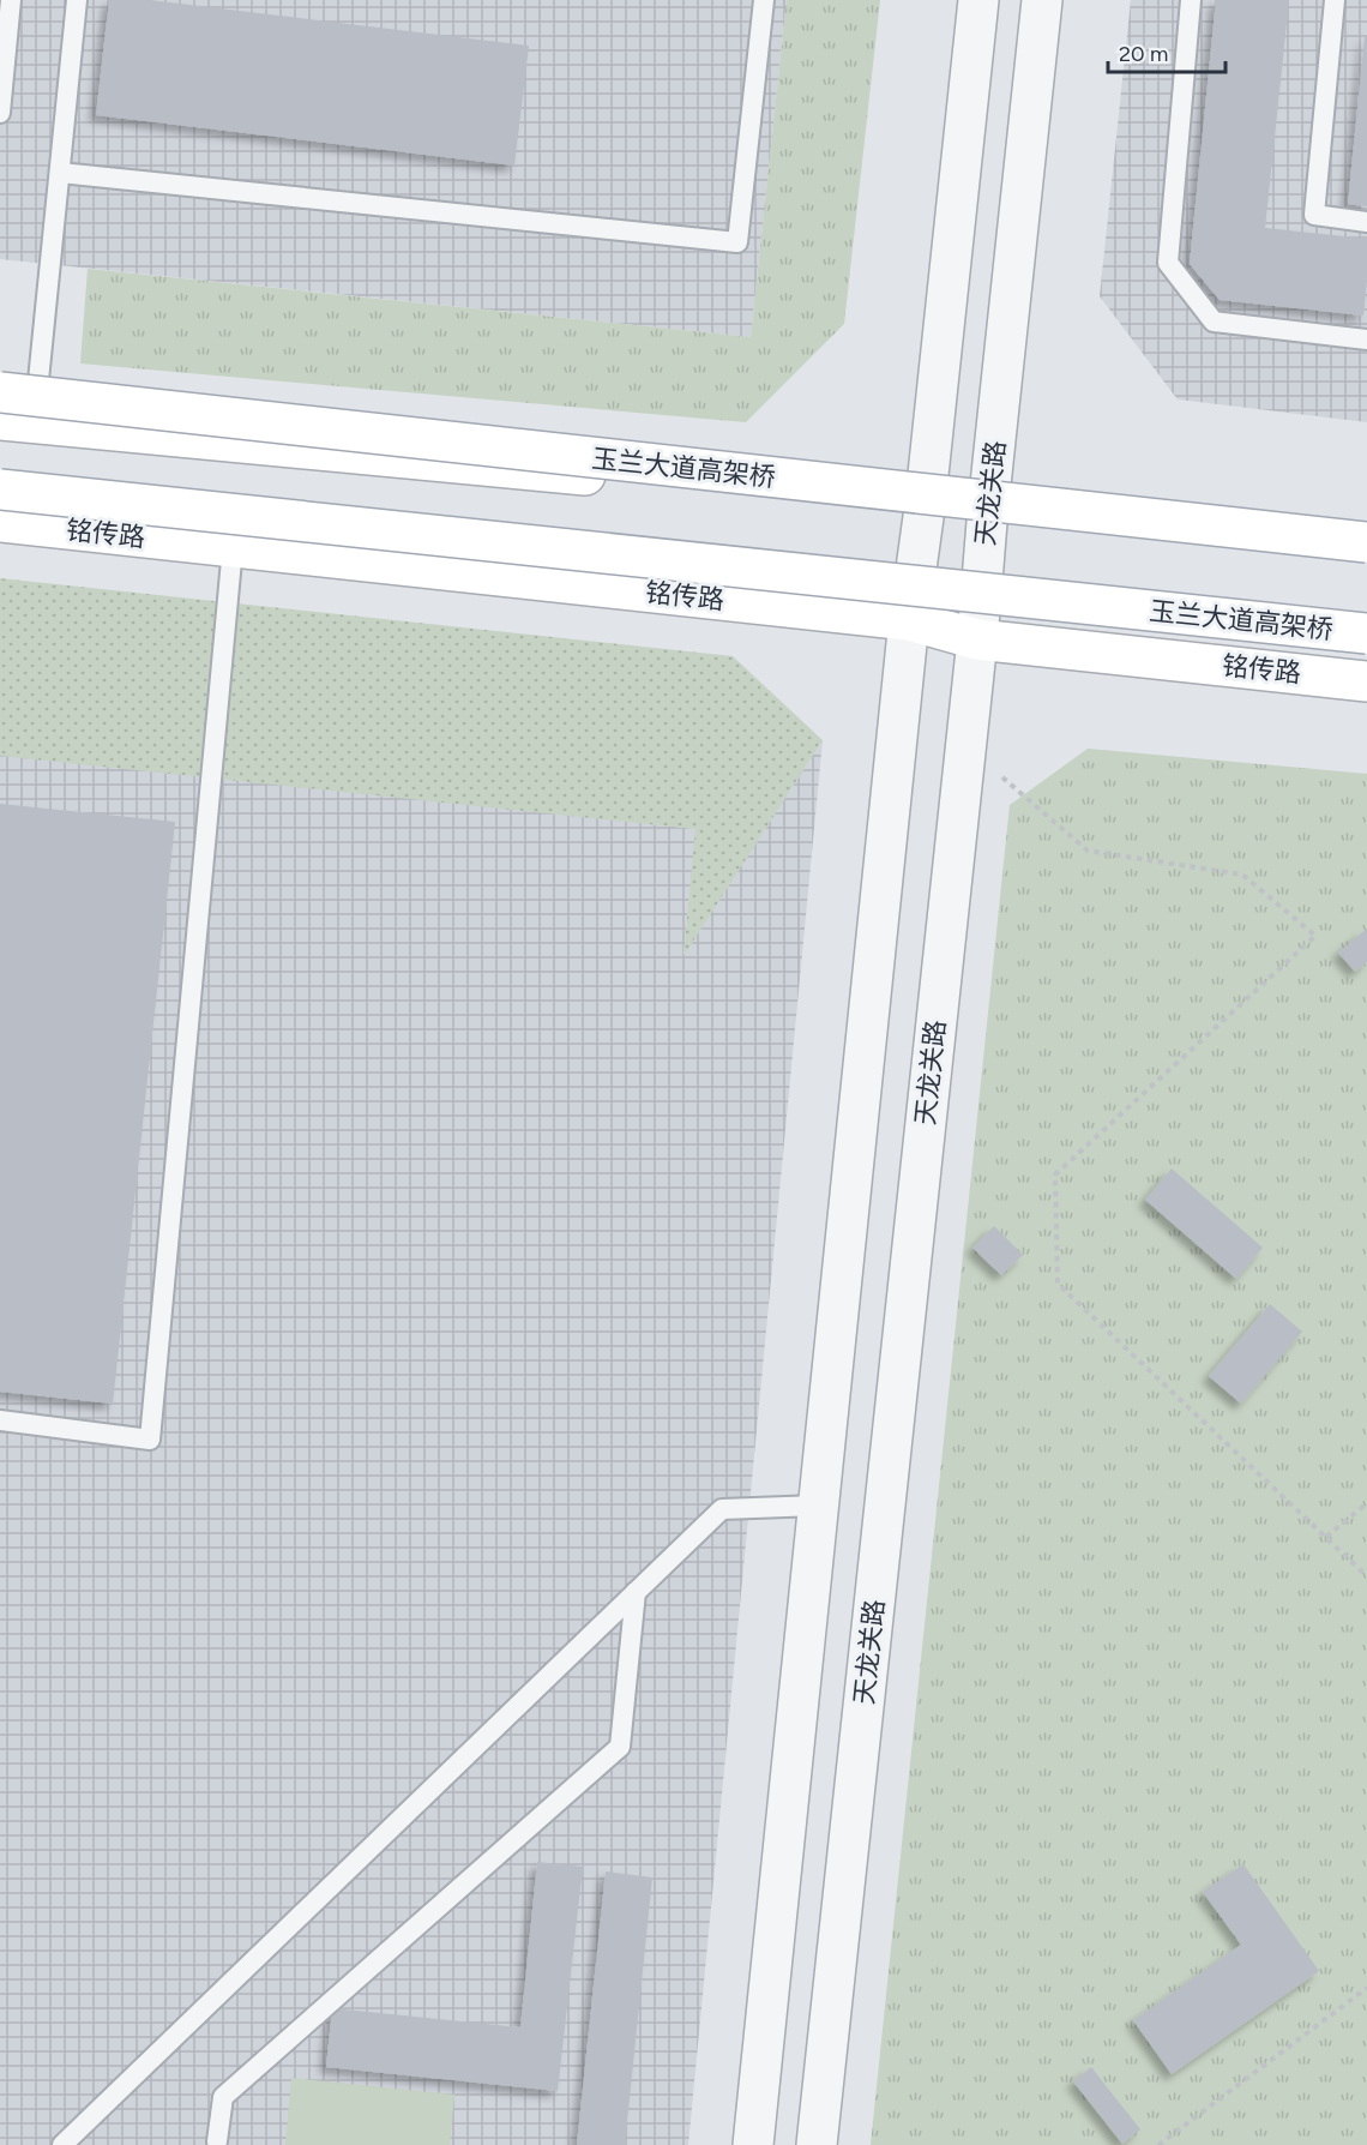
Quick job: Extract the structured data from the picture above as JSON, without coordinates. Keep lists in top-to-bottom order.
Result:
{
  "streets": {
    "main road": ["玉兰大道高架桥", "铭传路"],
    "street": ["天龙关路"]
  },
  "crossings": [
    ["天龙关路", "铭传路"]
  ],
  "scale_bar": "20 m"
}
